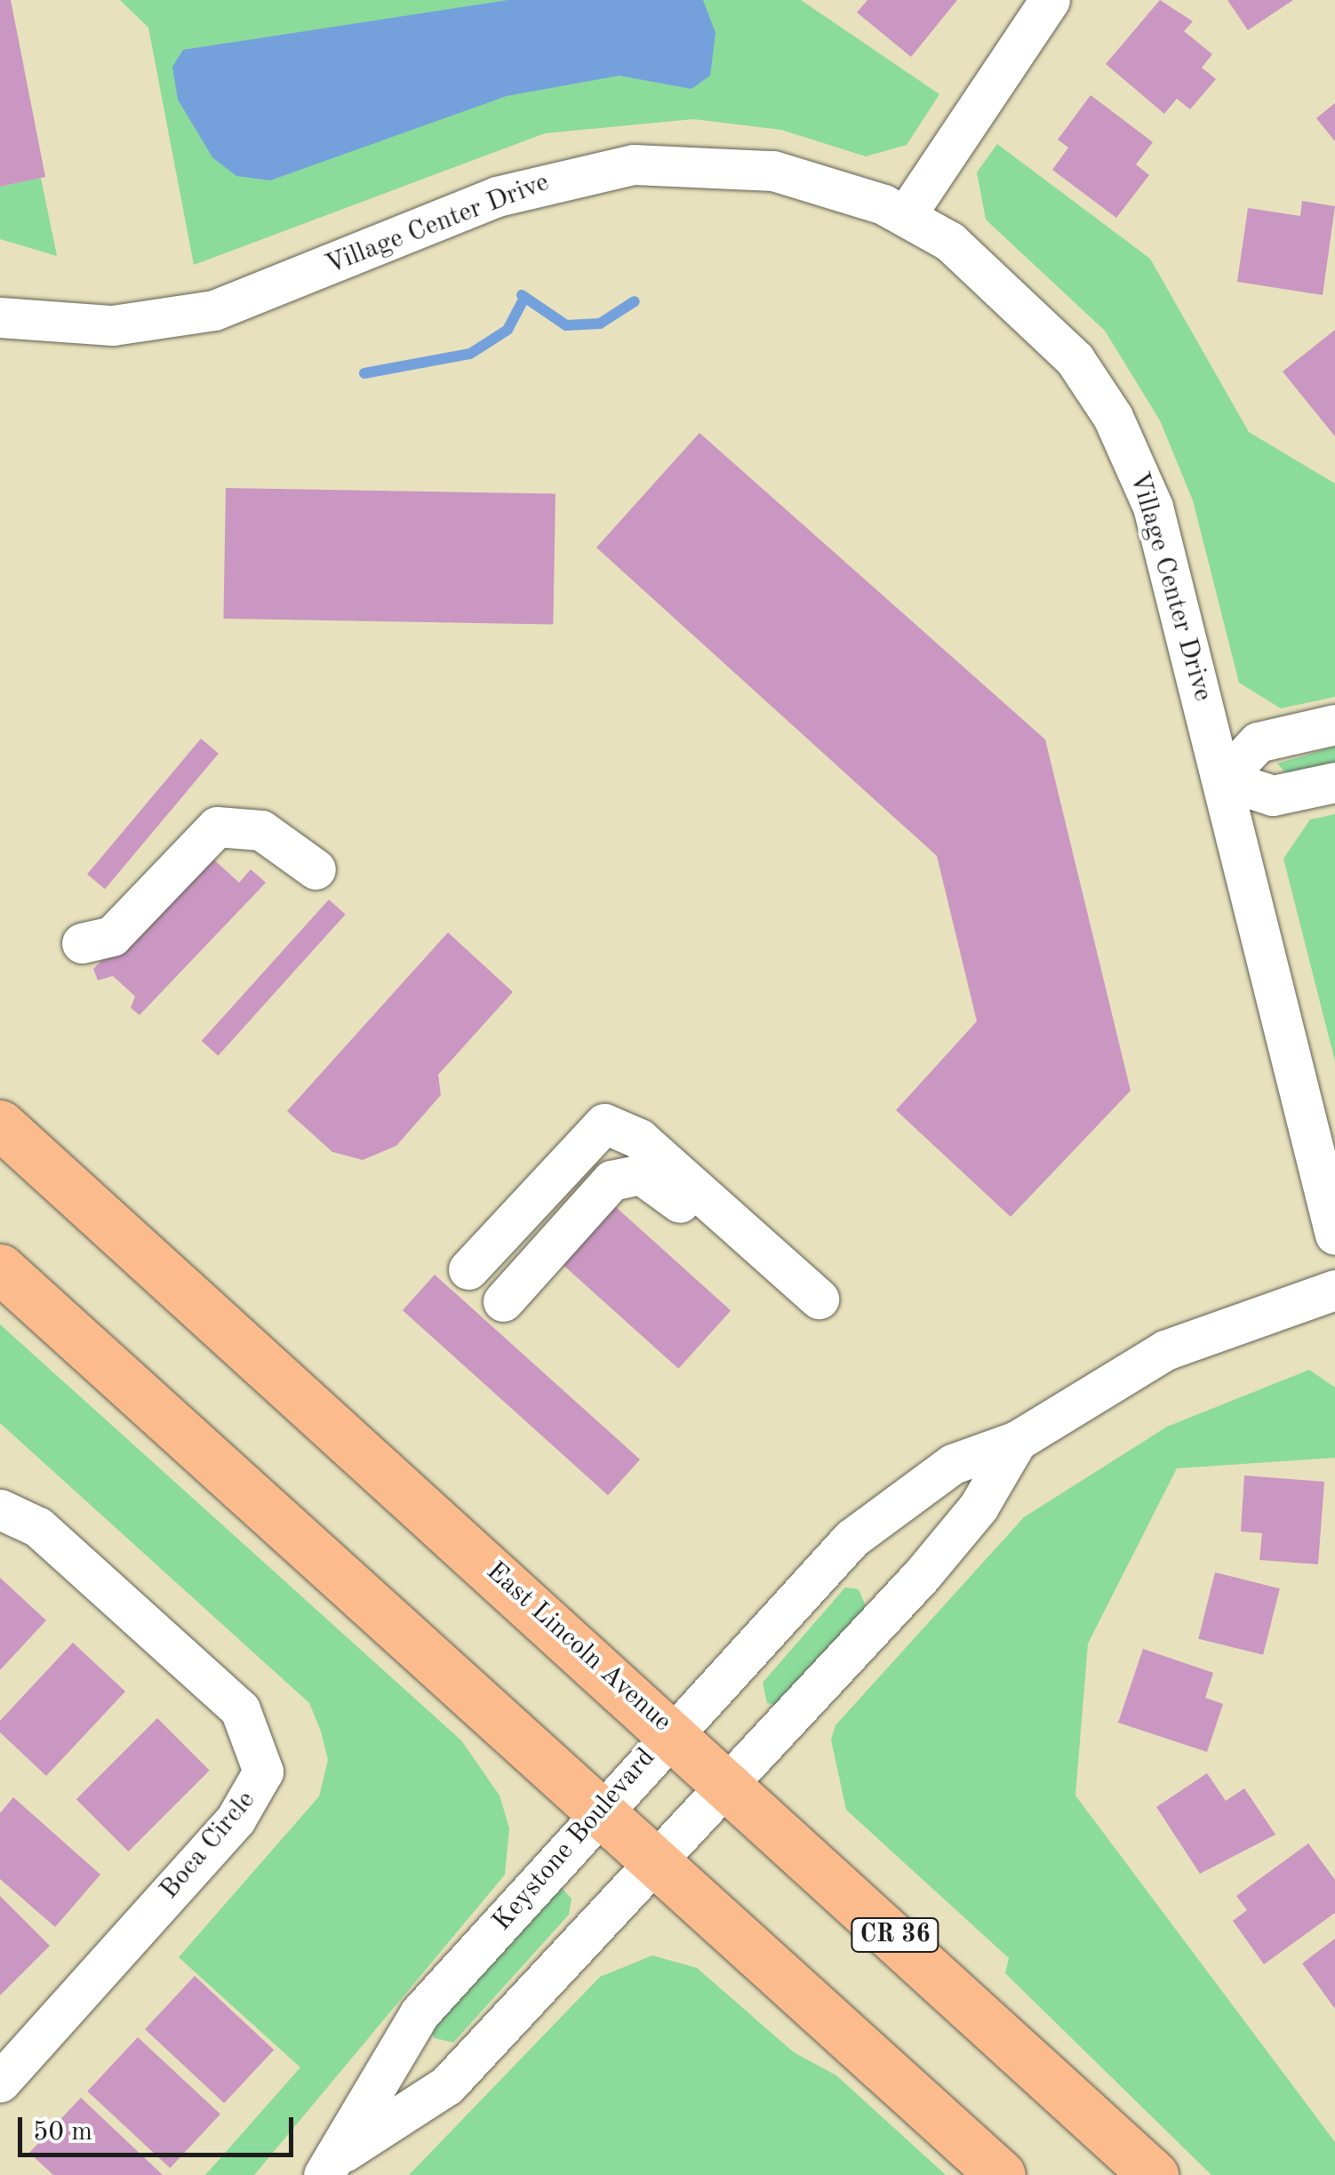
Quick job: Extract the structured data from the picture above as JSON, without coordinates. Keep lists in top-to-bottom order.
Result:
{
  "streets": {
    "main road": ["East Lincoln Avenue", "CR 36"],
    "street": ["Village Center Drive", "Keystone Boulevard", "Boca Circle"]
  },
  "crossings": [
    ["East Lincoln Avenue", "Keystone Boulevard"]
  ],
  "scale_bar": "50 m"
}
